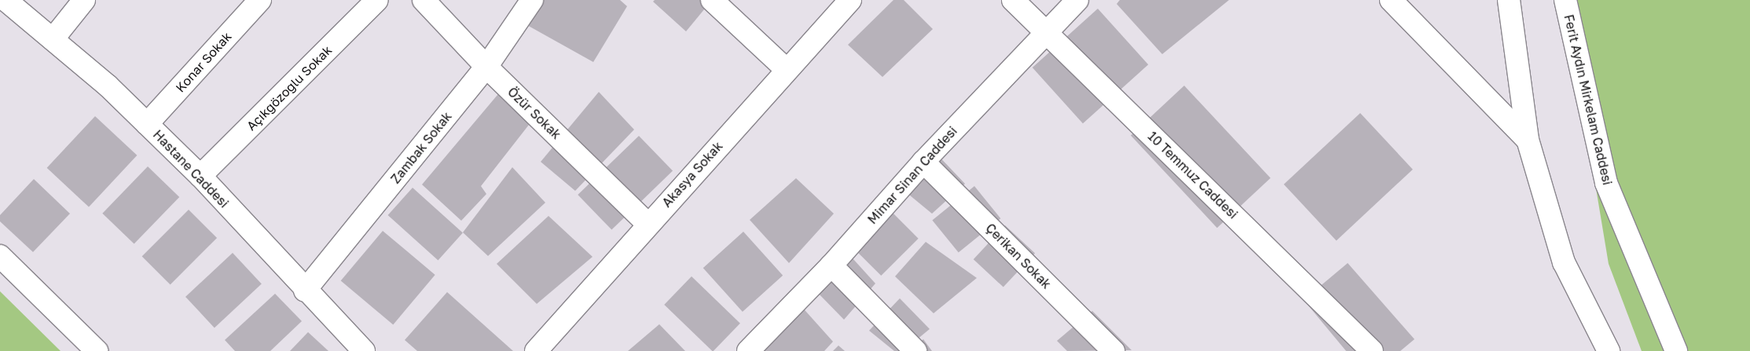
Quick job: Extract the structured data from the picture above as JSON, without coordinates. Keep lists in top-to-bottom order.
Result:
{
  "streets": {
    "street": [
      "Konar Sokak",
      "Açıkgözoğlu Sokak",
      "Ferit Aydın Mirkelam Caddesi",
      "Özür Sokak",
      "Zambak Sokak",
      "Hastane Caddesi",
      "Akasya Sokak",
      "Mimar Sinan Caddesi",
      "10 Temmuz Caddesi",
      "Çerikan Sokak"
    ]
  },
  "crossings": [
    ["Konar Sokak", "Hastane Caddesi"],
    ["Açıkgözoğlu Sokak", "Hastane Caddesi"],
    ["Özür Sokak", "Zambak Sokak"],
    ["Özür Sokak", "Akasya Sokak"],
    ["Zambak Sokak", "Hastane Caddesi"],
    ["Mimar Sinan Caddesi", "10 Temmuz Caddesi"],
    ["Mimar Sinan Caddesi", "Çerikan Sokak"]
  ]
}
